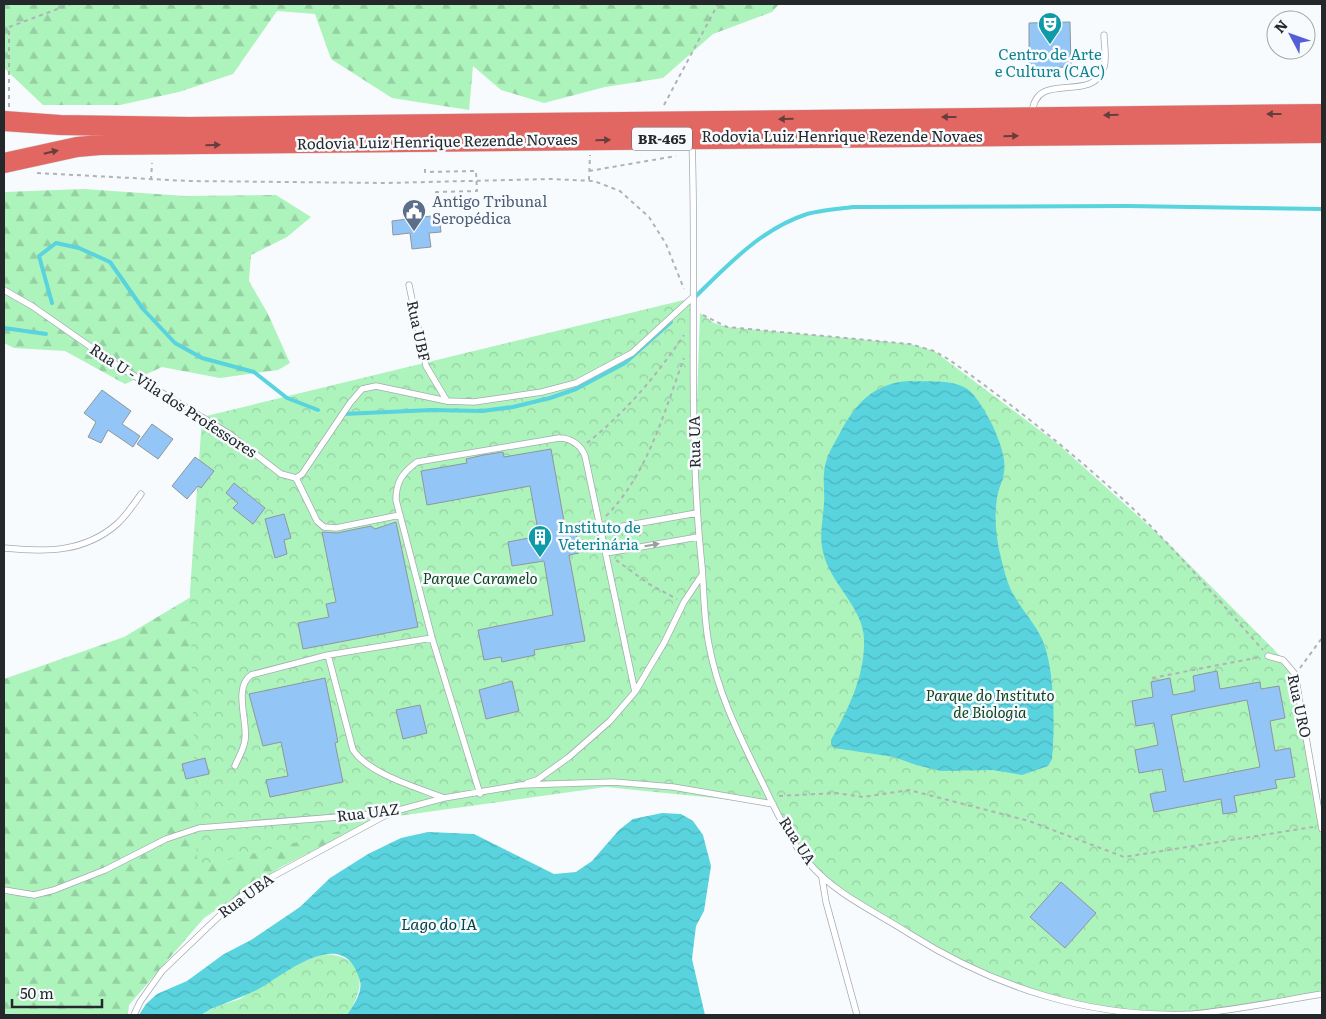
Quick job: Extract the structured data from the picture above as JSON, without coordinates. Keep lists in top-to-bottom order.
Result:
{
  "streets": {
    "highway": ["Rodovia Luiz Henrique Rezende Novaes", "BR-465"],
    "lane": [
      "Rua UBF",
      "Rua U - Vila dos Professores",
      "Rua UA",
      "Rua URO",
      "Rua UAZ",
      "Rua UBA"
    ]
  },
  "crossings": [
    ["Rodovia Luiz Henrique Rezende Novaes", "Rua UA"],
    ["Rua UA", "Rua UAZ"],
    ["Rua UAZ", "Rua UBA"]
  ],
  "water": ["Lago do IA"],
  "parks": ["Parque Caramelo", "Parque do Instituto de Biologia"],
  "places": {
    "theatre": ["Centro de Arte e Cultura (CAC)"],
    "public building": ["Antigo Tribunal Seropédica"],
    "building": ["Instituto de Veterinária"]
  },
  "scale_bar": "50 m",
  "north": "top left"
}
